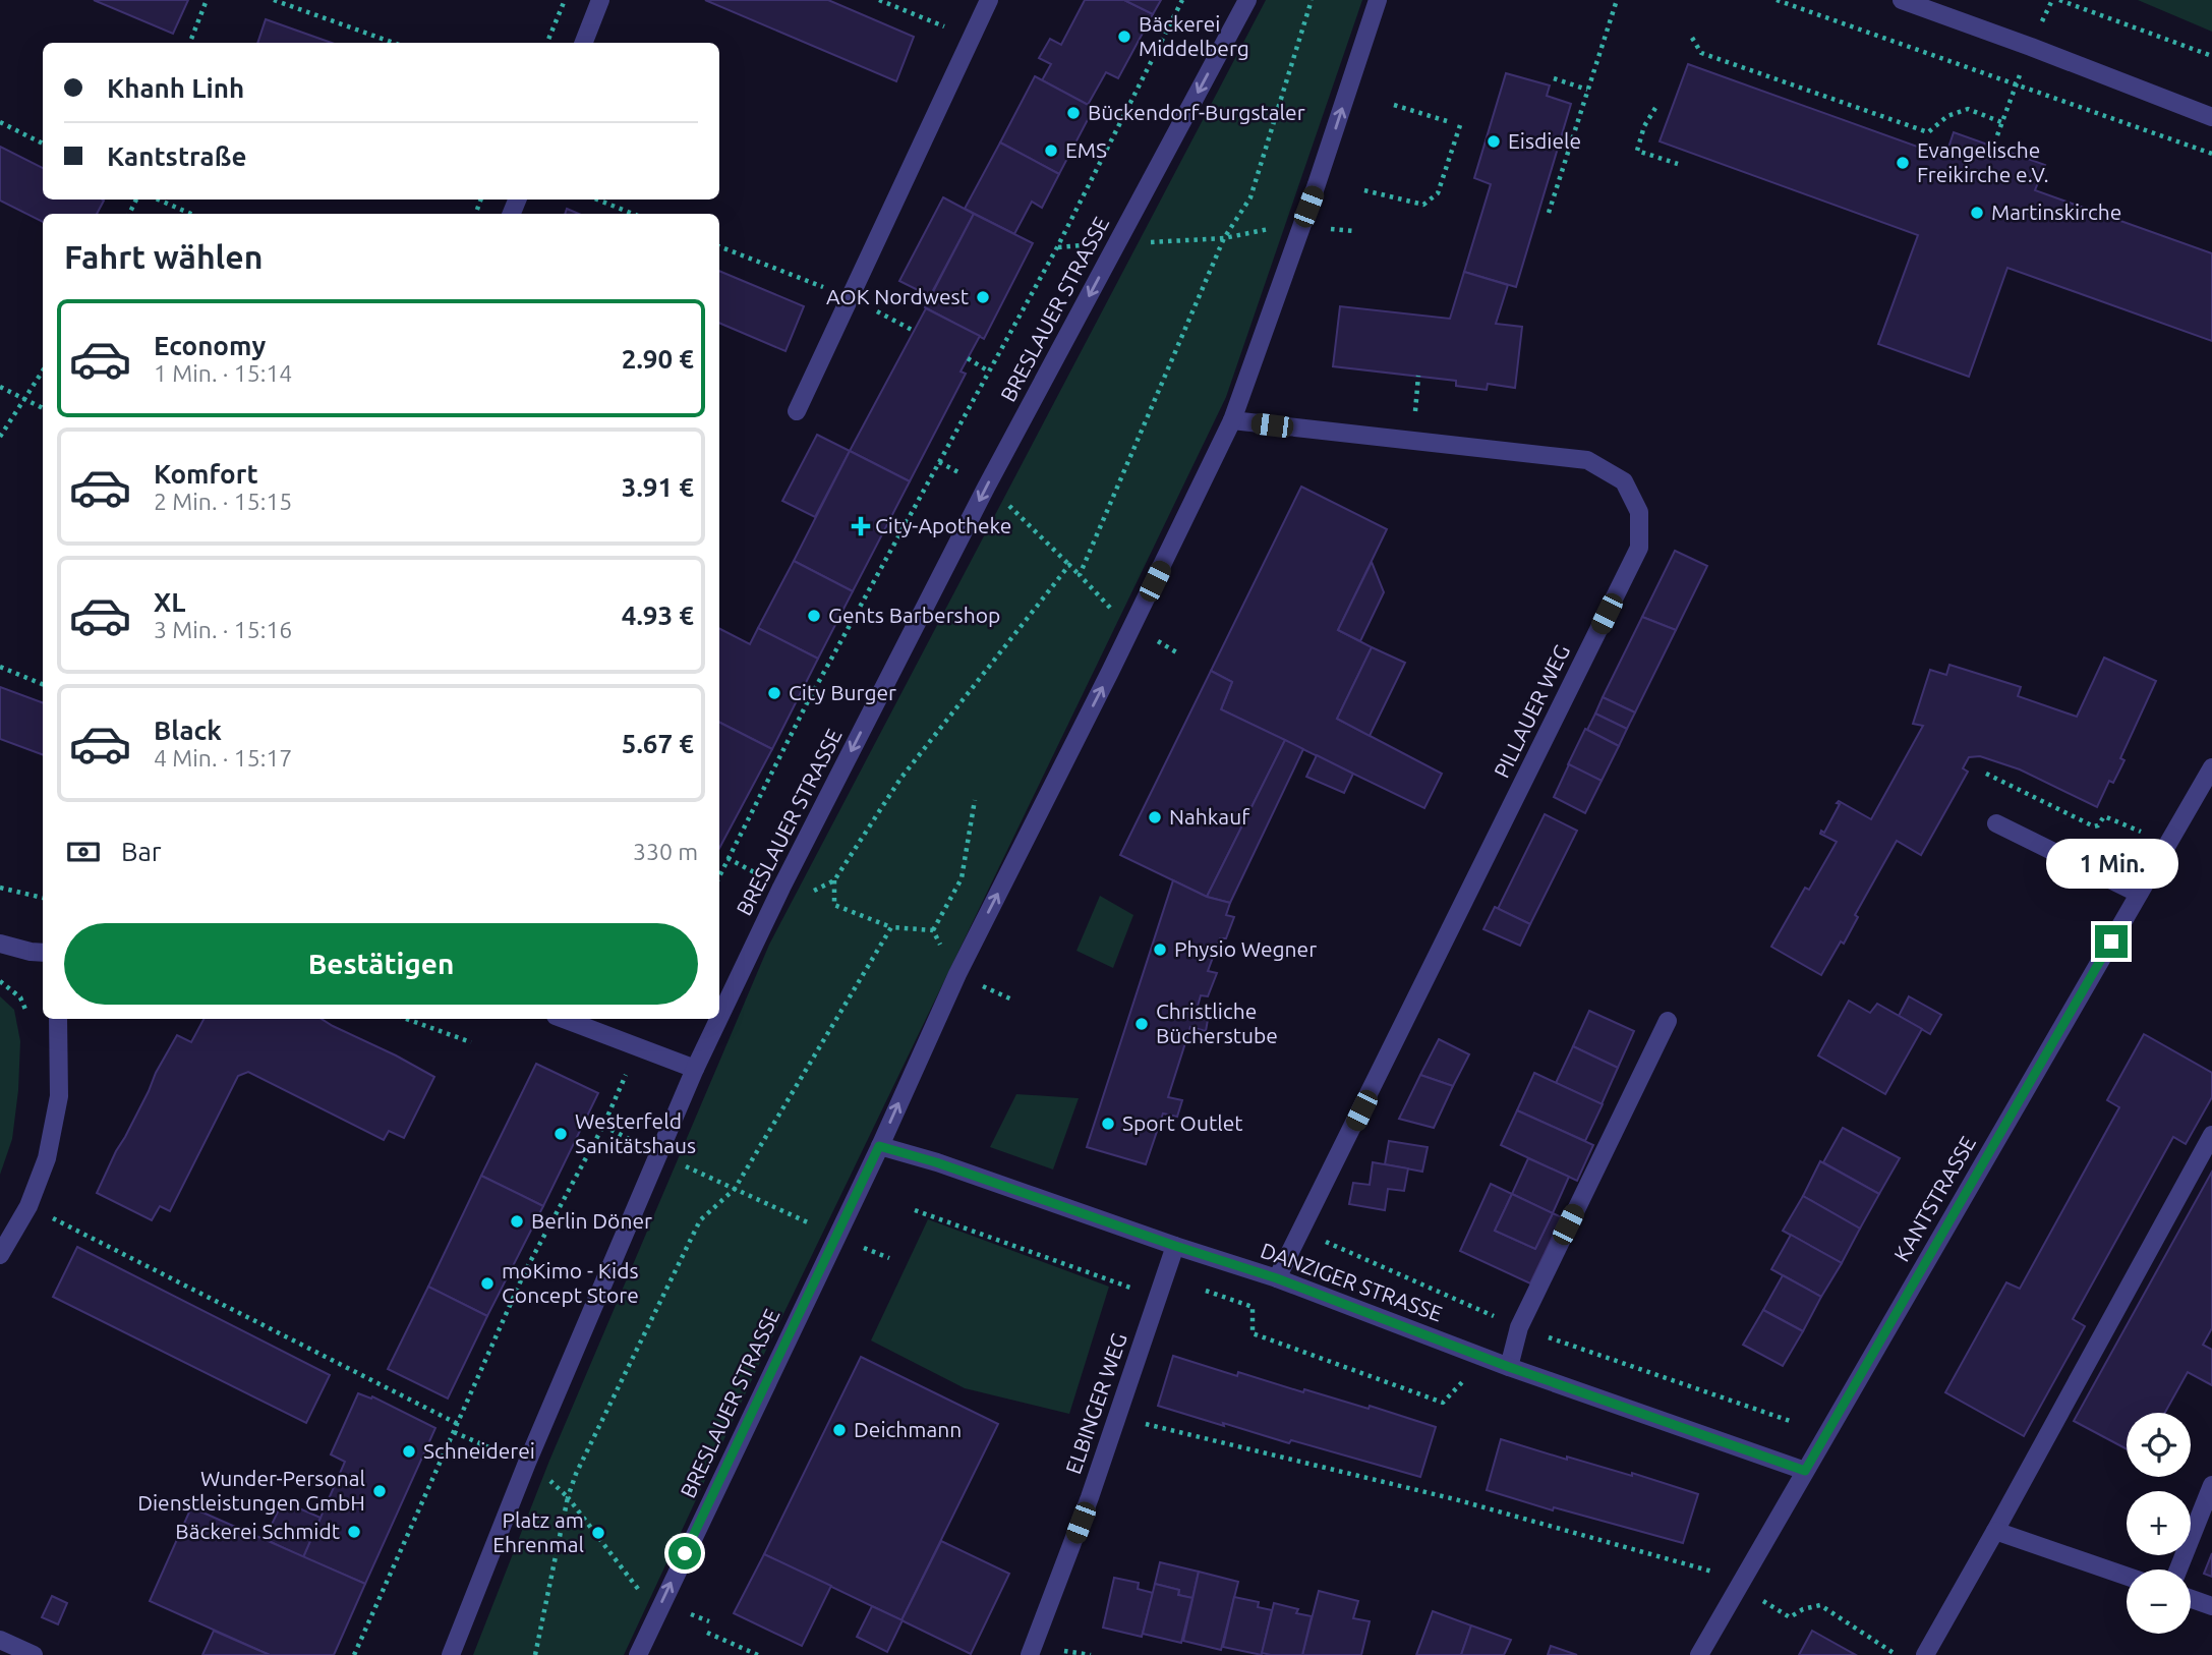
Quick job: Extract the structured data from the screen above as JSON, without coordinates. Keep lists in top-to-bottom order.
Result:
{
  "streets": {
    "street": [
      "BRESLAUER STRASSE",
      "PILLAUER WEG",
      "KANTSTRASSE",
      "DANZIGER STRASSE",
      "ELBINGER WEG"
    ]
  },
  "crossings": [
    ["BRESLAUER STRASSE", "PILLAUER WEG"],
    ["BRESLAUER STRASSE", "DANZIGER STRASSE"],
    ["PILLAUER WEG", "DANZIGER STRASSE"],
    ["KANTSTRASSE", "DANZIGER STRASSE"],
    ["DANZIGER STRASSE", "ELBINGER WEG"]
  ],
  "places": {
    "other": [
      "Bäckerei Middelberg",
      "Bückendorf-Burgstaler",
      "Eisdiele",
      "EMS",
      "Evangelische Freikirche e.V.",
      "Martinskirche",
      "AOK Nordwest",
      "Gents Barbershop",
      "City Burger",
      "Nahkauf",
      "Physio Wegner",
      "Christliche Bücherstube",
      "Sport Outlet",
      "Westerfeld Sanitätshaus",
      "Berlin Döner",
      "moKimo - Kids Concept Store",
      "Deichmann",
      "Schneiderei",
      "Wunder-Personal Dienstleistungen GmbH",
      "Bäckerei Schmidt",
      "Platz am Ehrenmal"
    ],
    "health": ["City-Apotheke"]
  },
  "page": {
    "banner": ["Khanh Linh", "Kantstraße"],
    "heading": "Fahrt wählen",
    "list": [
      {
        "name": "Economy",
        "note": "1 Min. · 15:14",
        "value": "2.90 €"
      },
      {
        "name": "Komfort",
        "note": "2 Min. · 15:15",
        "value": "3.91 €"
      },
      {
        "name": "XL",
        "note": "3 Min. · 15:16",
        "value": "4.93 €"
      },
      {
        "name": "Black",
        "note": "4 Min. · 15:17",
        "value": "5.67 €"
      }
    ],
    "pay": ["Bar", "330 m"],
    "bubble": "1 Min.",
    "buttons": "Bestätigen",
    "map_buttons": ["+", "−"]
  }
}
